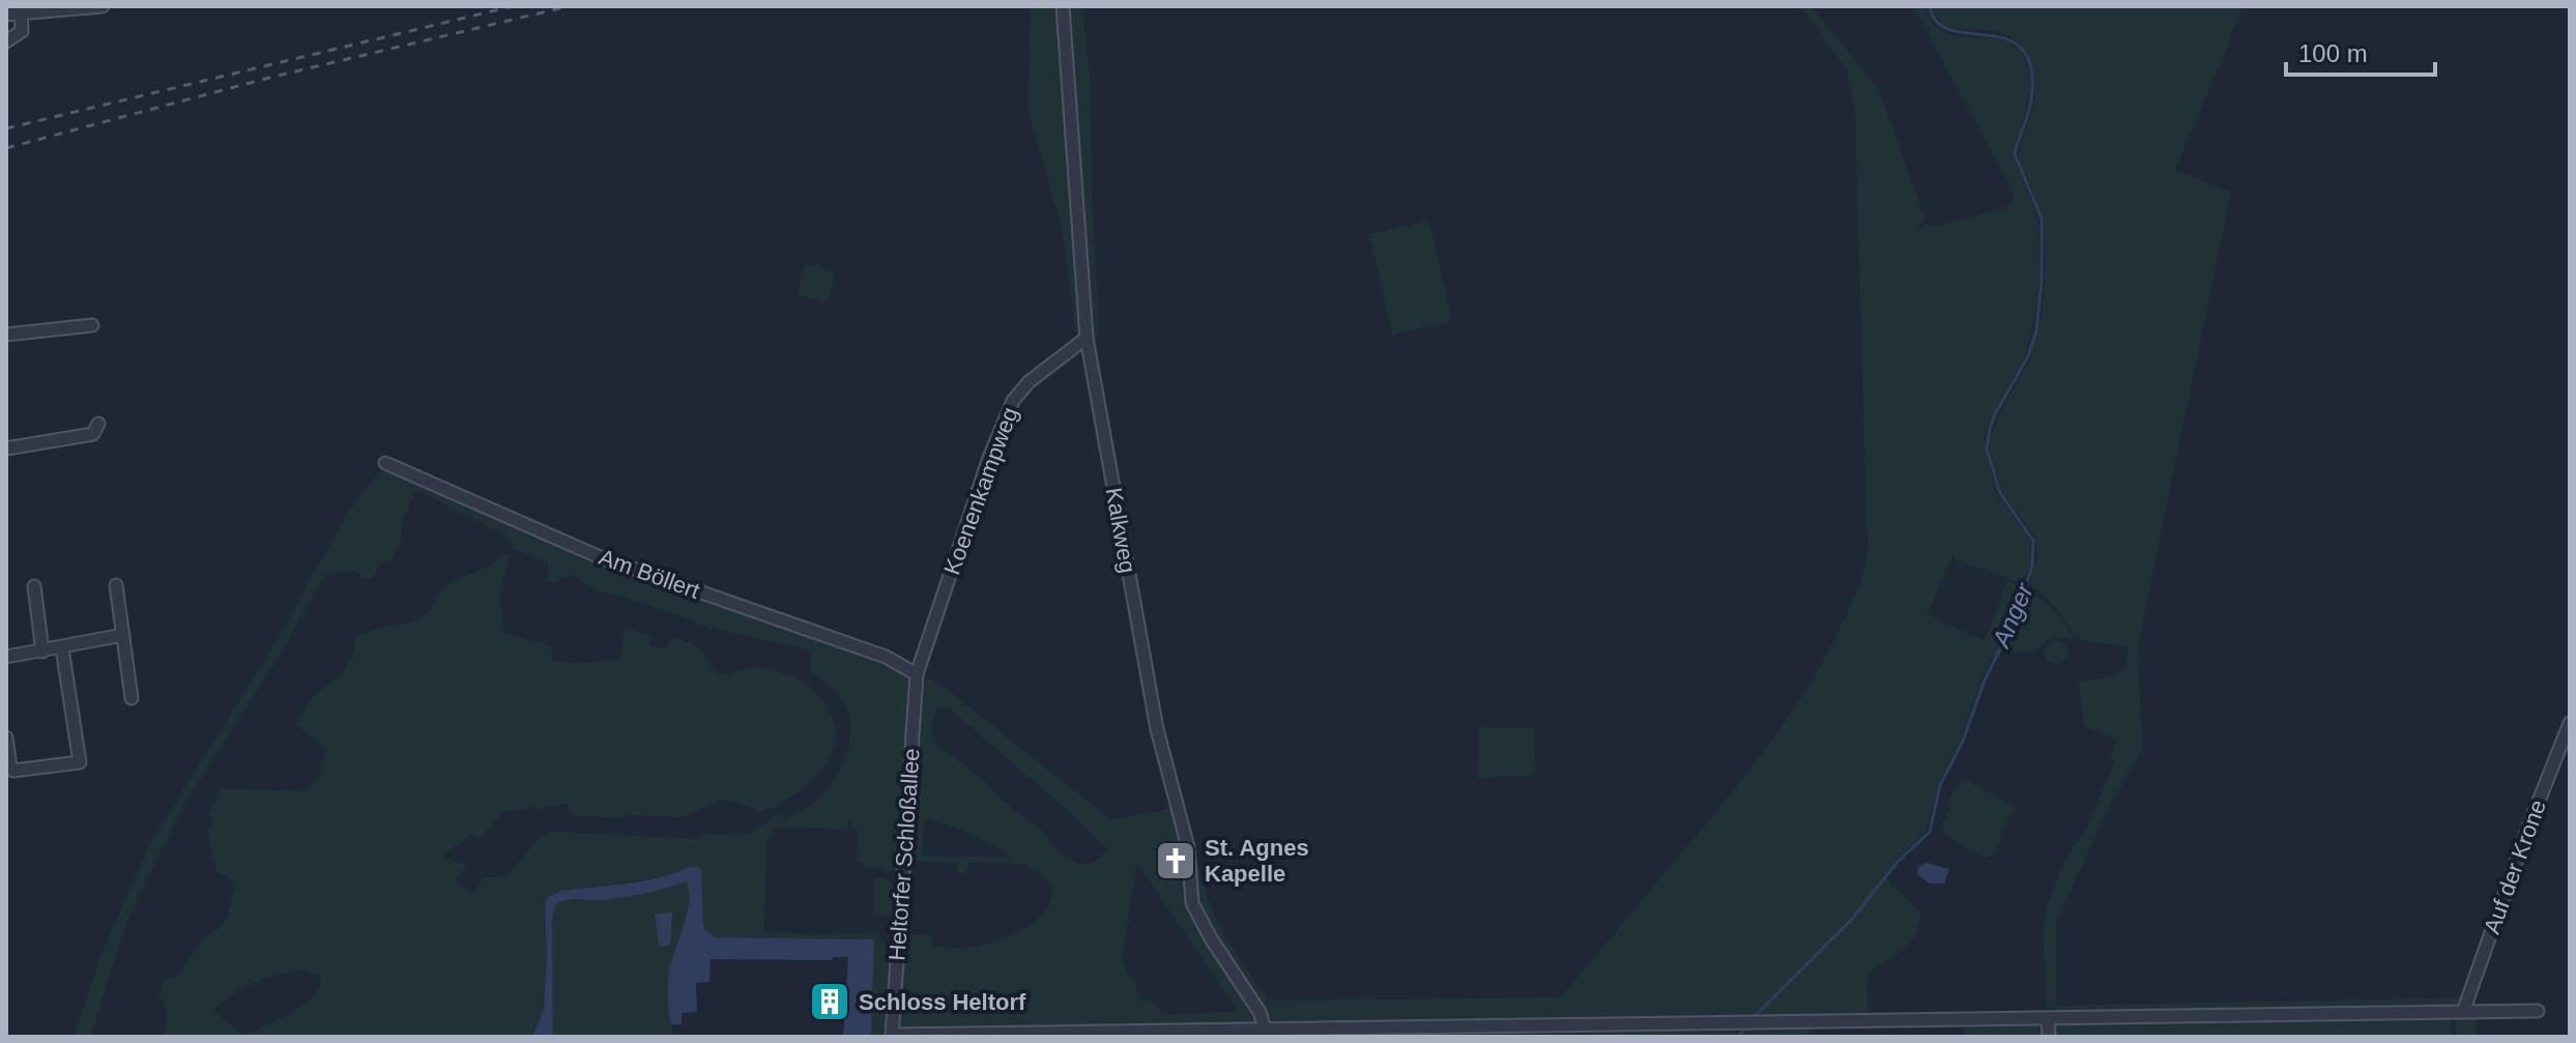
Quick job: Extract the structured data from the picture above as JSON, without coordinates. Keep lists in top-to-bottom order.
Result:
{
  "streets": {
    "street": [
      "Koenenkampweg",
      "Kalkweg",
      "Am Böllert",
      "Heltorfer Schloßallee",
      "Auf der Krone"
    ]
  },
  "crossings": [
    ["Koenenkampweg", "Kalkweg"],
    ["Koenenkampweg", "Am Böllert"],
    ["Koenenkampweg", "Heltorfer Schloßallee"],
    ["Kalkweg", "Heltorfer Schloßallee"],
    ["Am Böllert", "Heltorfer Schloßallee"],
    ["Heltorfer Schloßallee", "Auf der Krone"]
  ],
  "water": ["Anger"],
  "places": {
    "church": ["St. Agnes Kapelle"],
    "building": ["Schloss Heltorf"]
  },
  "scale_bar": "100 m"
}
